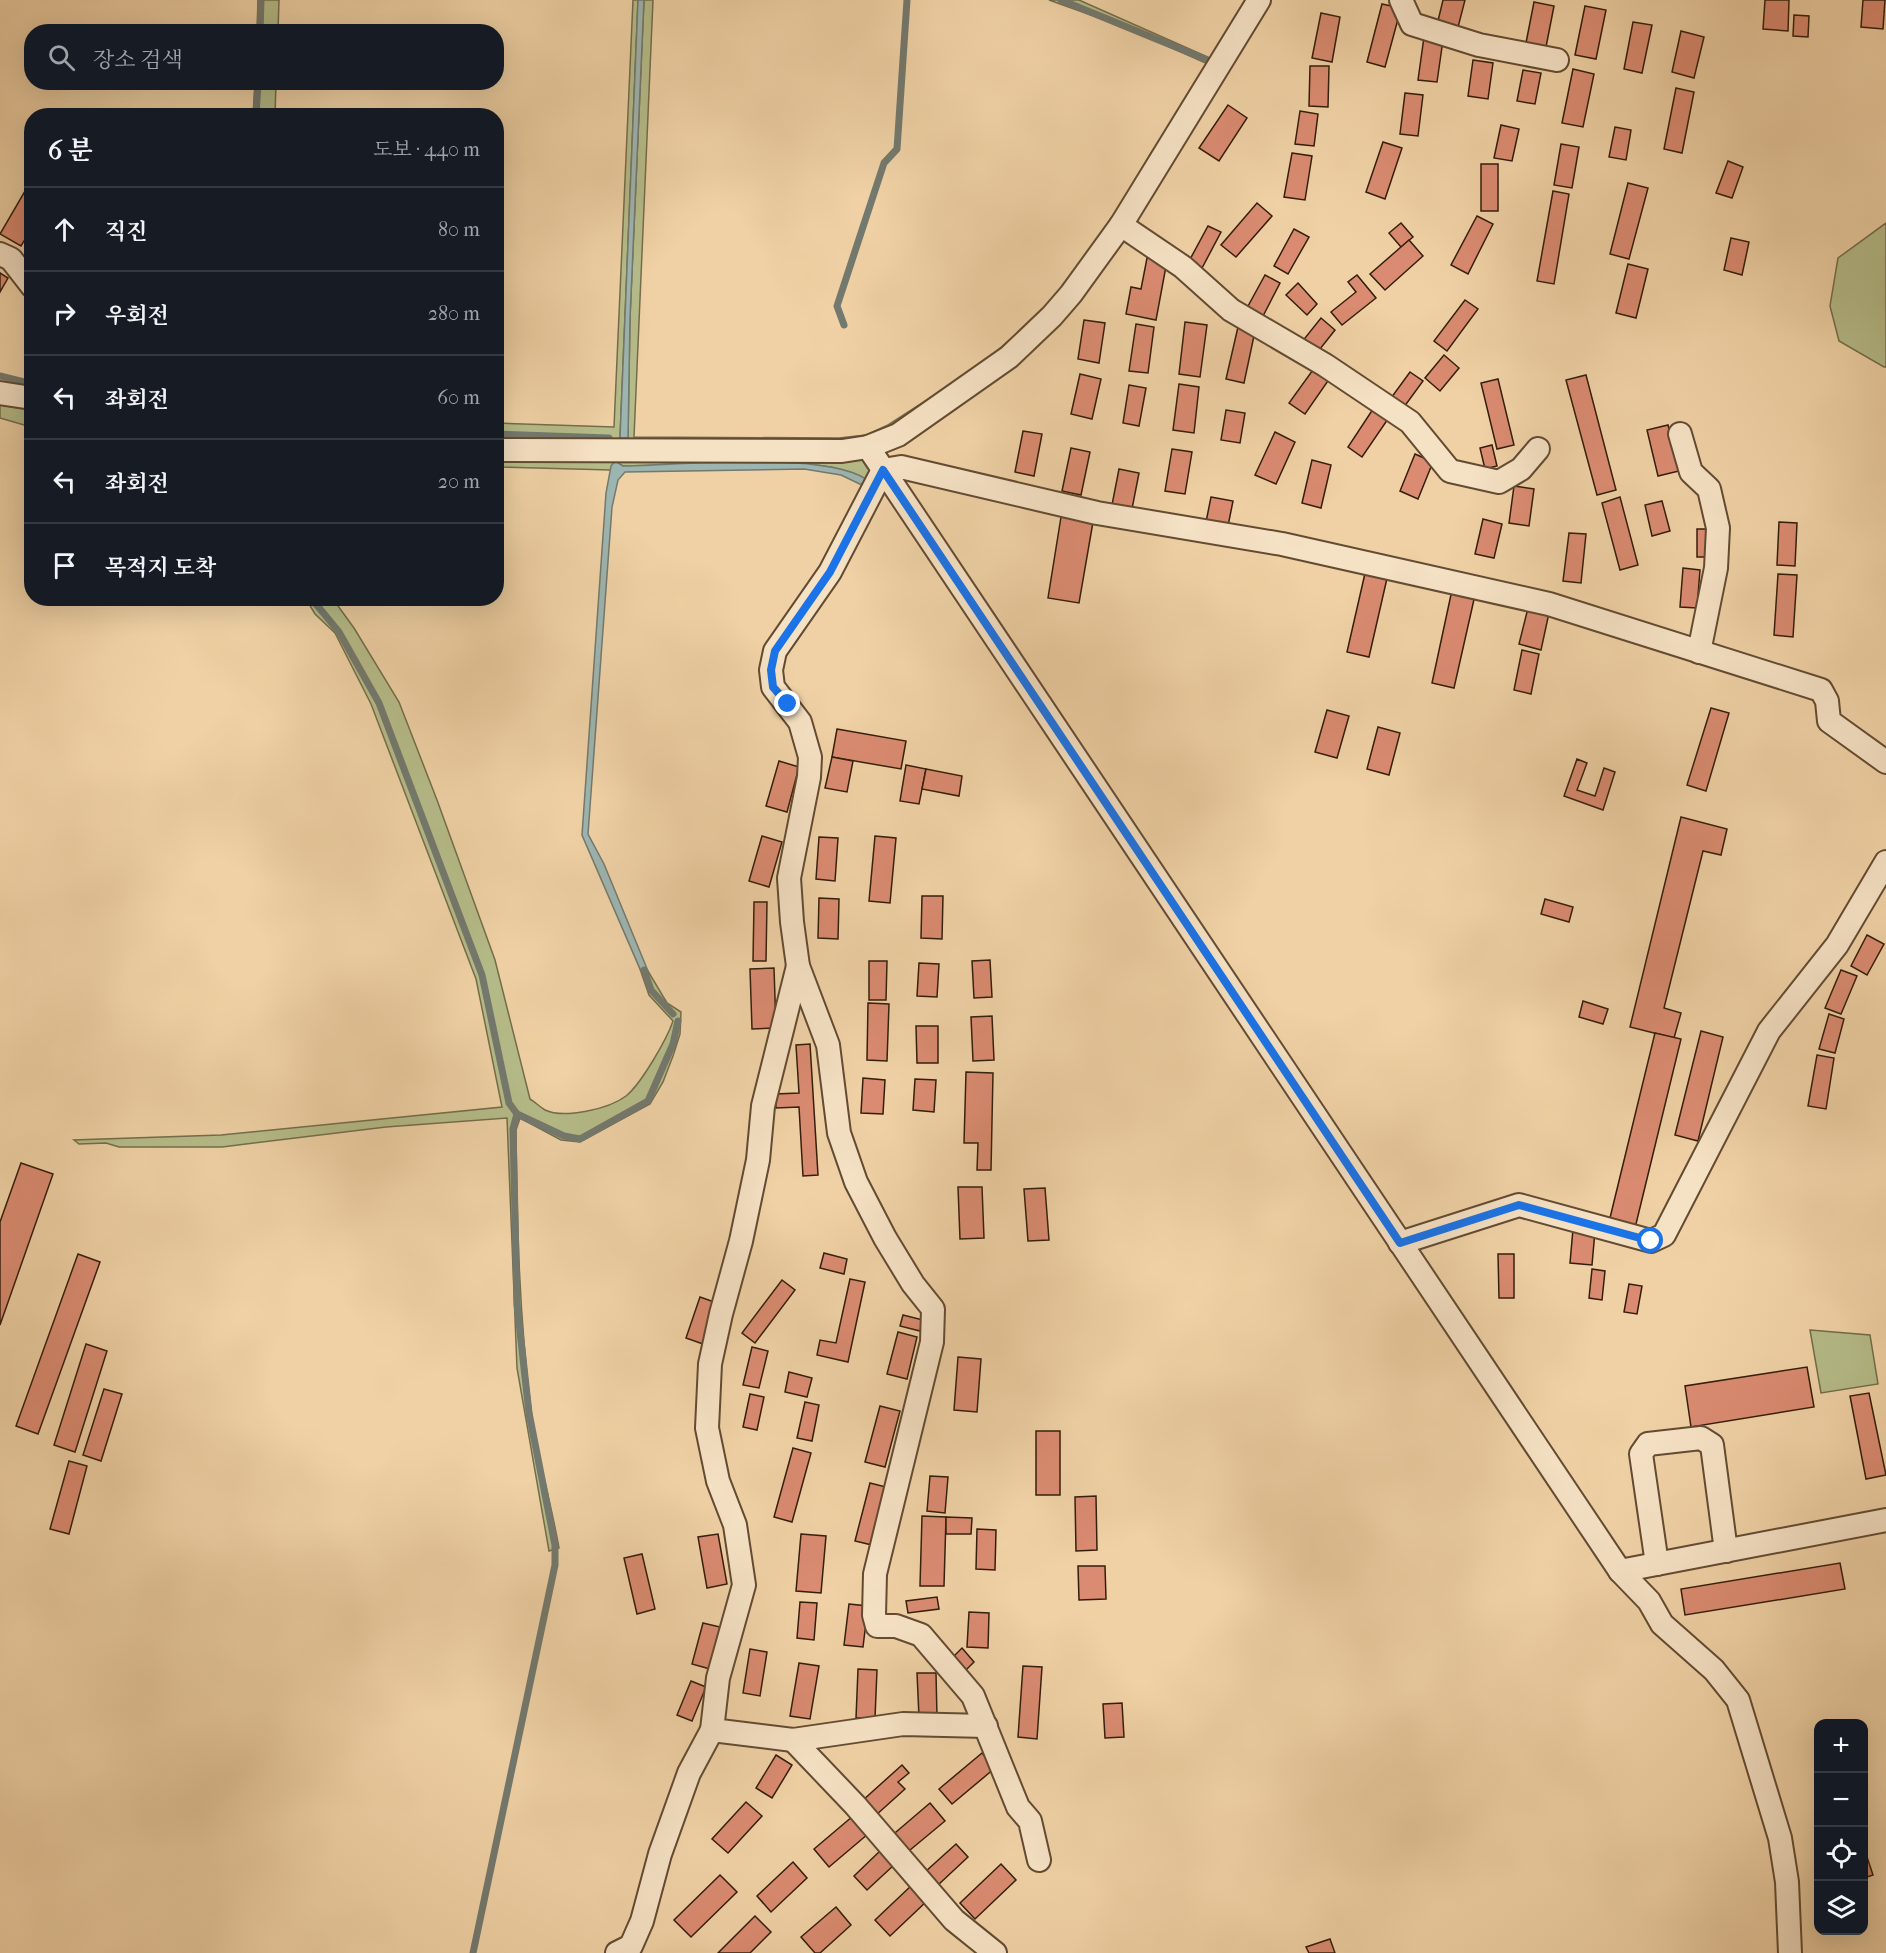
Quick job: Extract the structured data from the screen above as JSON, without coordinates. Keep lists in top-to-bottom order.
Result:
{
  "page": {
    "search": "장소 검색",
    "heading": ["6 분", "도보 · 440 m"],
    "list": [
      ["직진", "80 m"],
      ["우회전", "280 m"],
      ["좌회전", "60 m"],
      ["좌회전", "20 m"],
      "목적지 도착"
    ],
    "map_buttons": ["+", "−"]
  }
}
